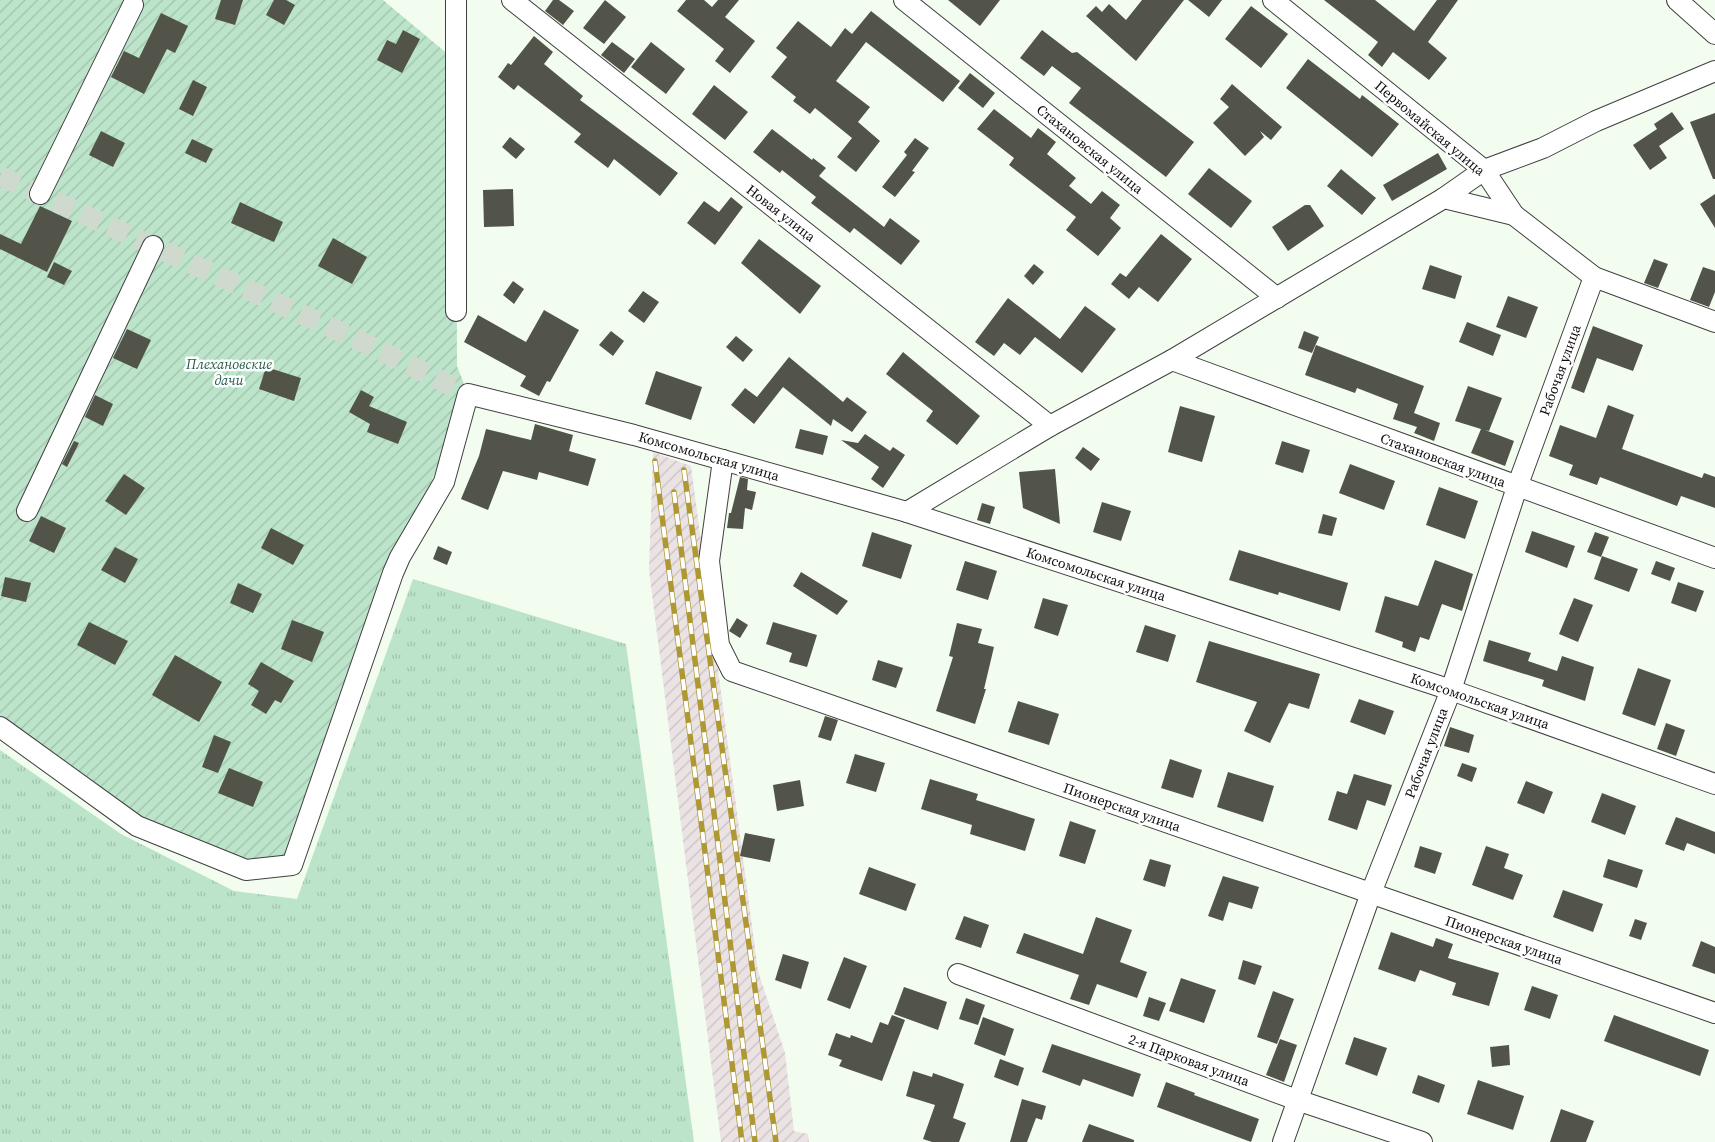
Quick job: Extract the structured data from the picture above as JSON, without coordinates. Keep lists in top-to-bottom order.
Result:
{
  "streets": {
    "street": [
      "Первомайская улица",
      "Стахановская улица",
      "Новая улица",
      "Рабочая улица",
      "Комсомольская улица",
      "Пионерская улица",
      "2-я Парковая улица"
    ]
  },
  "crossings": [
    ["Первомайская улица", "Рабочая улица"],
    ["Стахановская улица", "Рабочая улица"],
    ["Рабочая улица", "Комсомольская улица"],
    ["Рабочая улица", "Пионерская улица"],
    ["Рабочая улица", "2-я Парковая улица"],
    ["Комсомольская улица", "Пионерская улица"]
  ],
  "parks": ["Плехановские дачи"]
}
